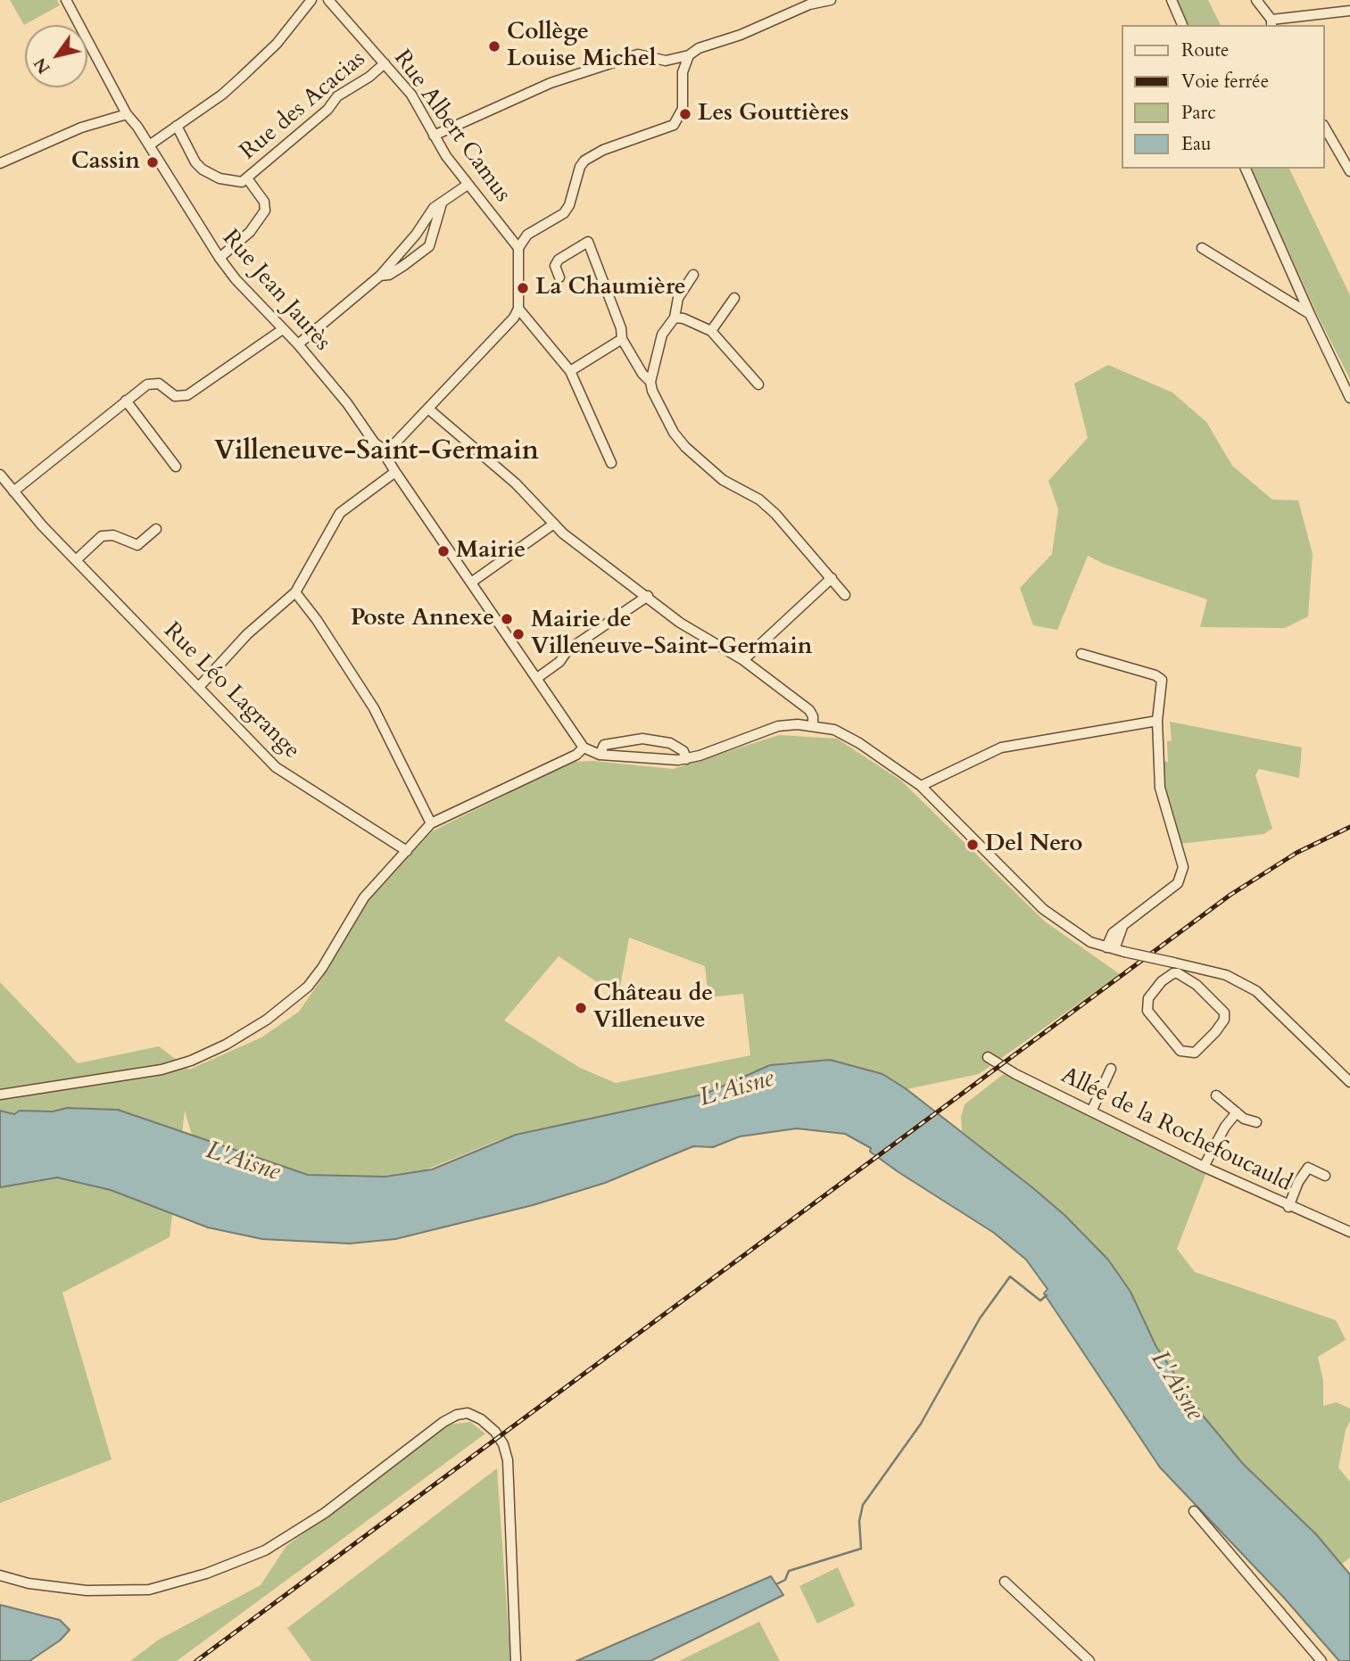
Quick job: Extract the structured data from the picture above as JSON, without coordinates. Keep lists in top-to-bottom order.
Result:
{
  "streets": {
    "street": [
      "Rue des Acacias",
      "Rue Albert Camus",
      "Rue Jean Jaurès",
      "Rue Léo Lagrange",
      "Allée de la Rochefoucauld"
    ]
  },
  "crossings": [
    ["Rue des Acacias", "Rue Albert Camus"]
  ],
  "districts": ["Villeneuve-Saint-Germain"],
  "water": ["L'Aisne"],
  "places": [
    "Collège Louise Michel",
    "Les Gouttières",
    "Cassin",
    "La Chaumière",
    "Mairie",
    "Poste Annexe",
    "Mairie de Villeneuve-Saint-Germain",
    "Del Nero",
    "Château de Villeneuve"
  ],
  "legend": [
    "Route",
    "Voie ferrée",
    "Parc",
    "Eau"
  ],
  "north": "bottom left"
}
